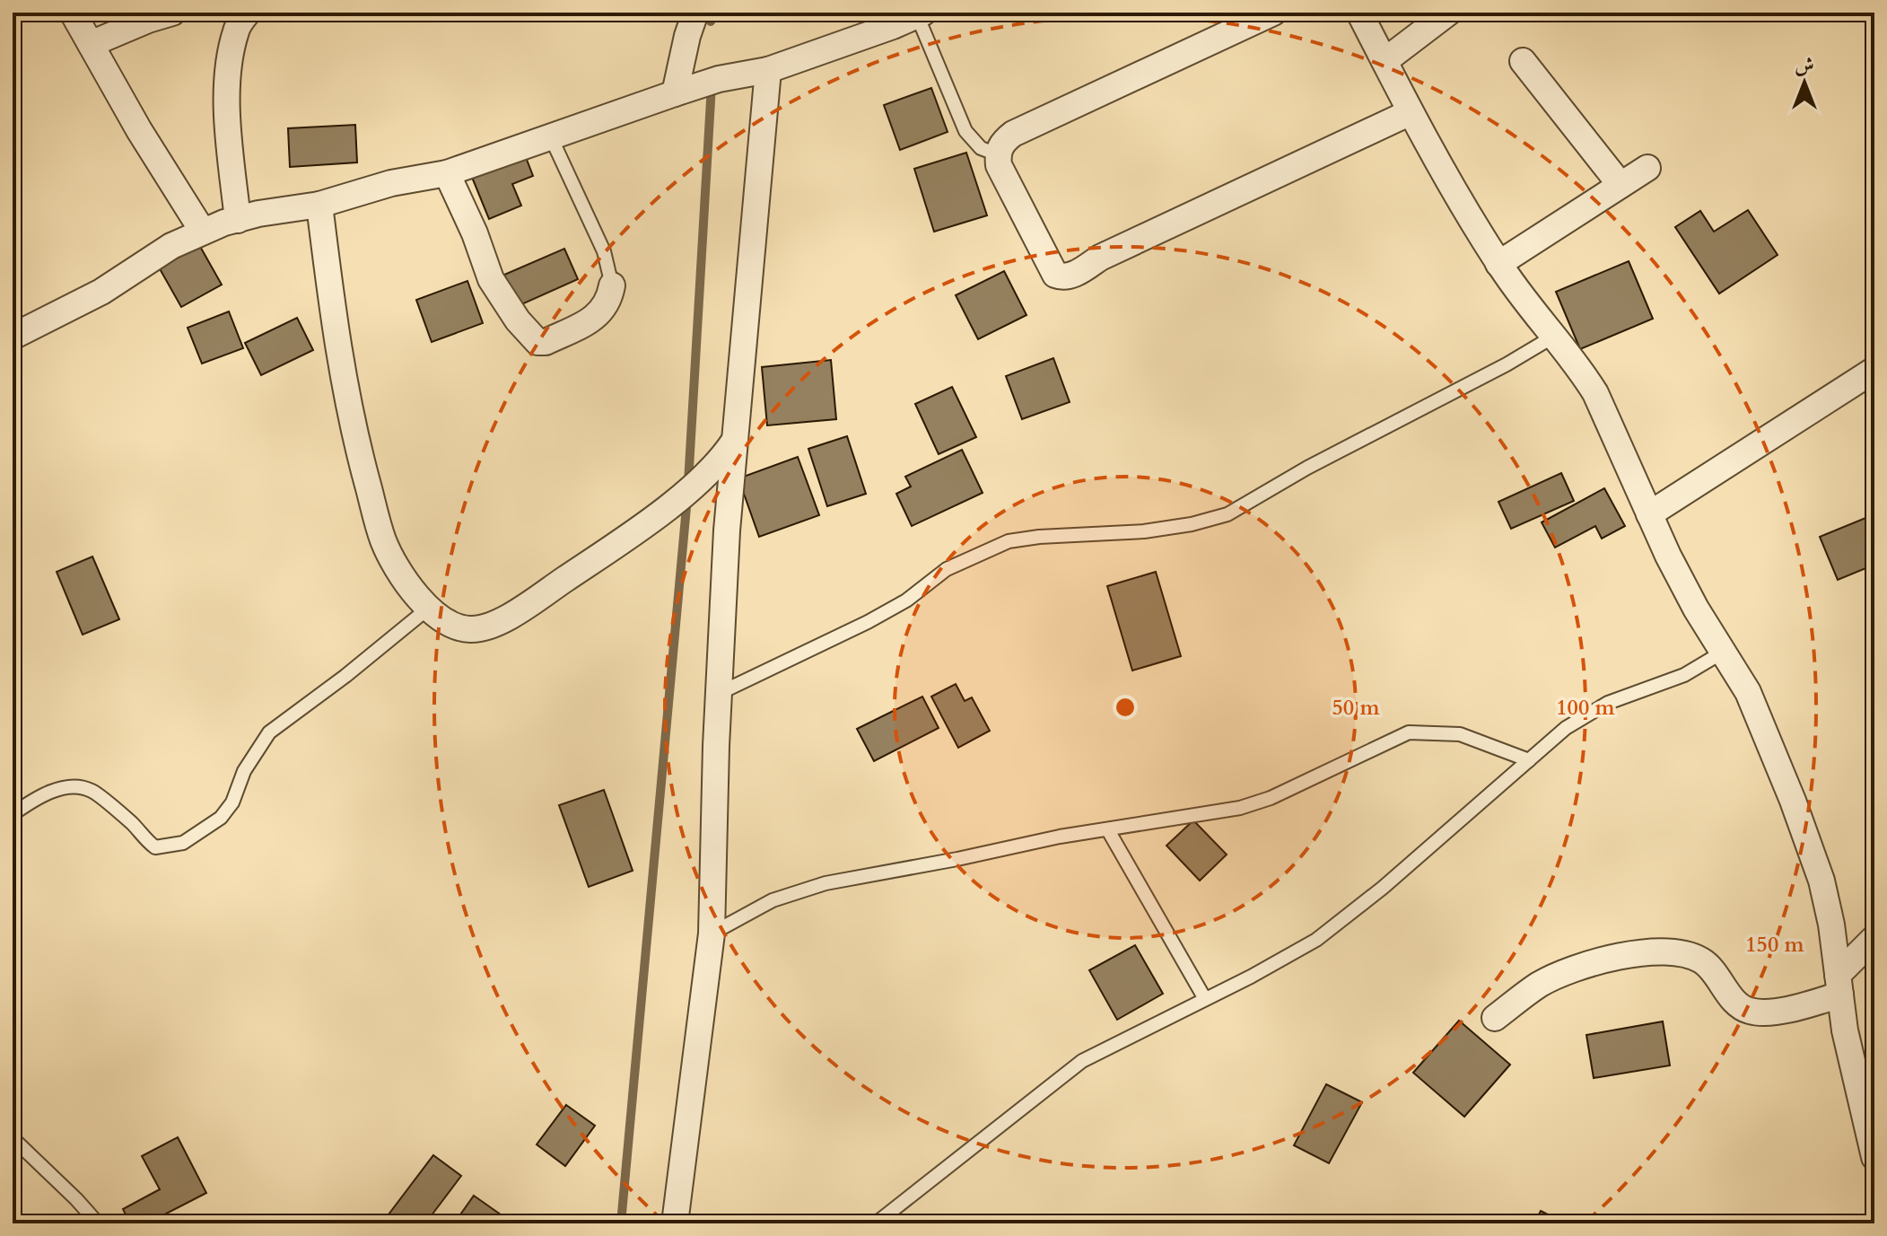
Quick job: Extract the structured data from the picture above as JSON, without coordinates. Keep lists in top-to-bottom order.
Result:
{
  "north": "top",
  "rings": ["50 m", "100 m", "150 m"]
}
